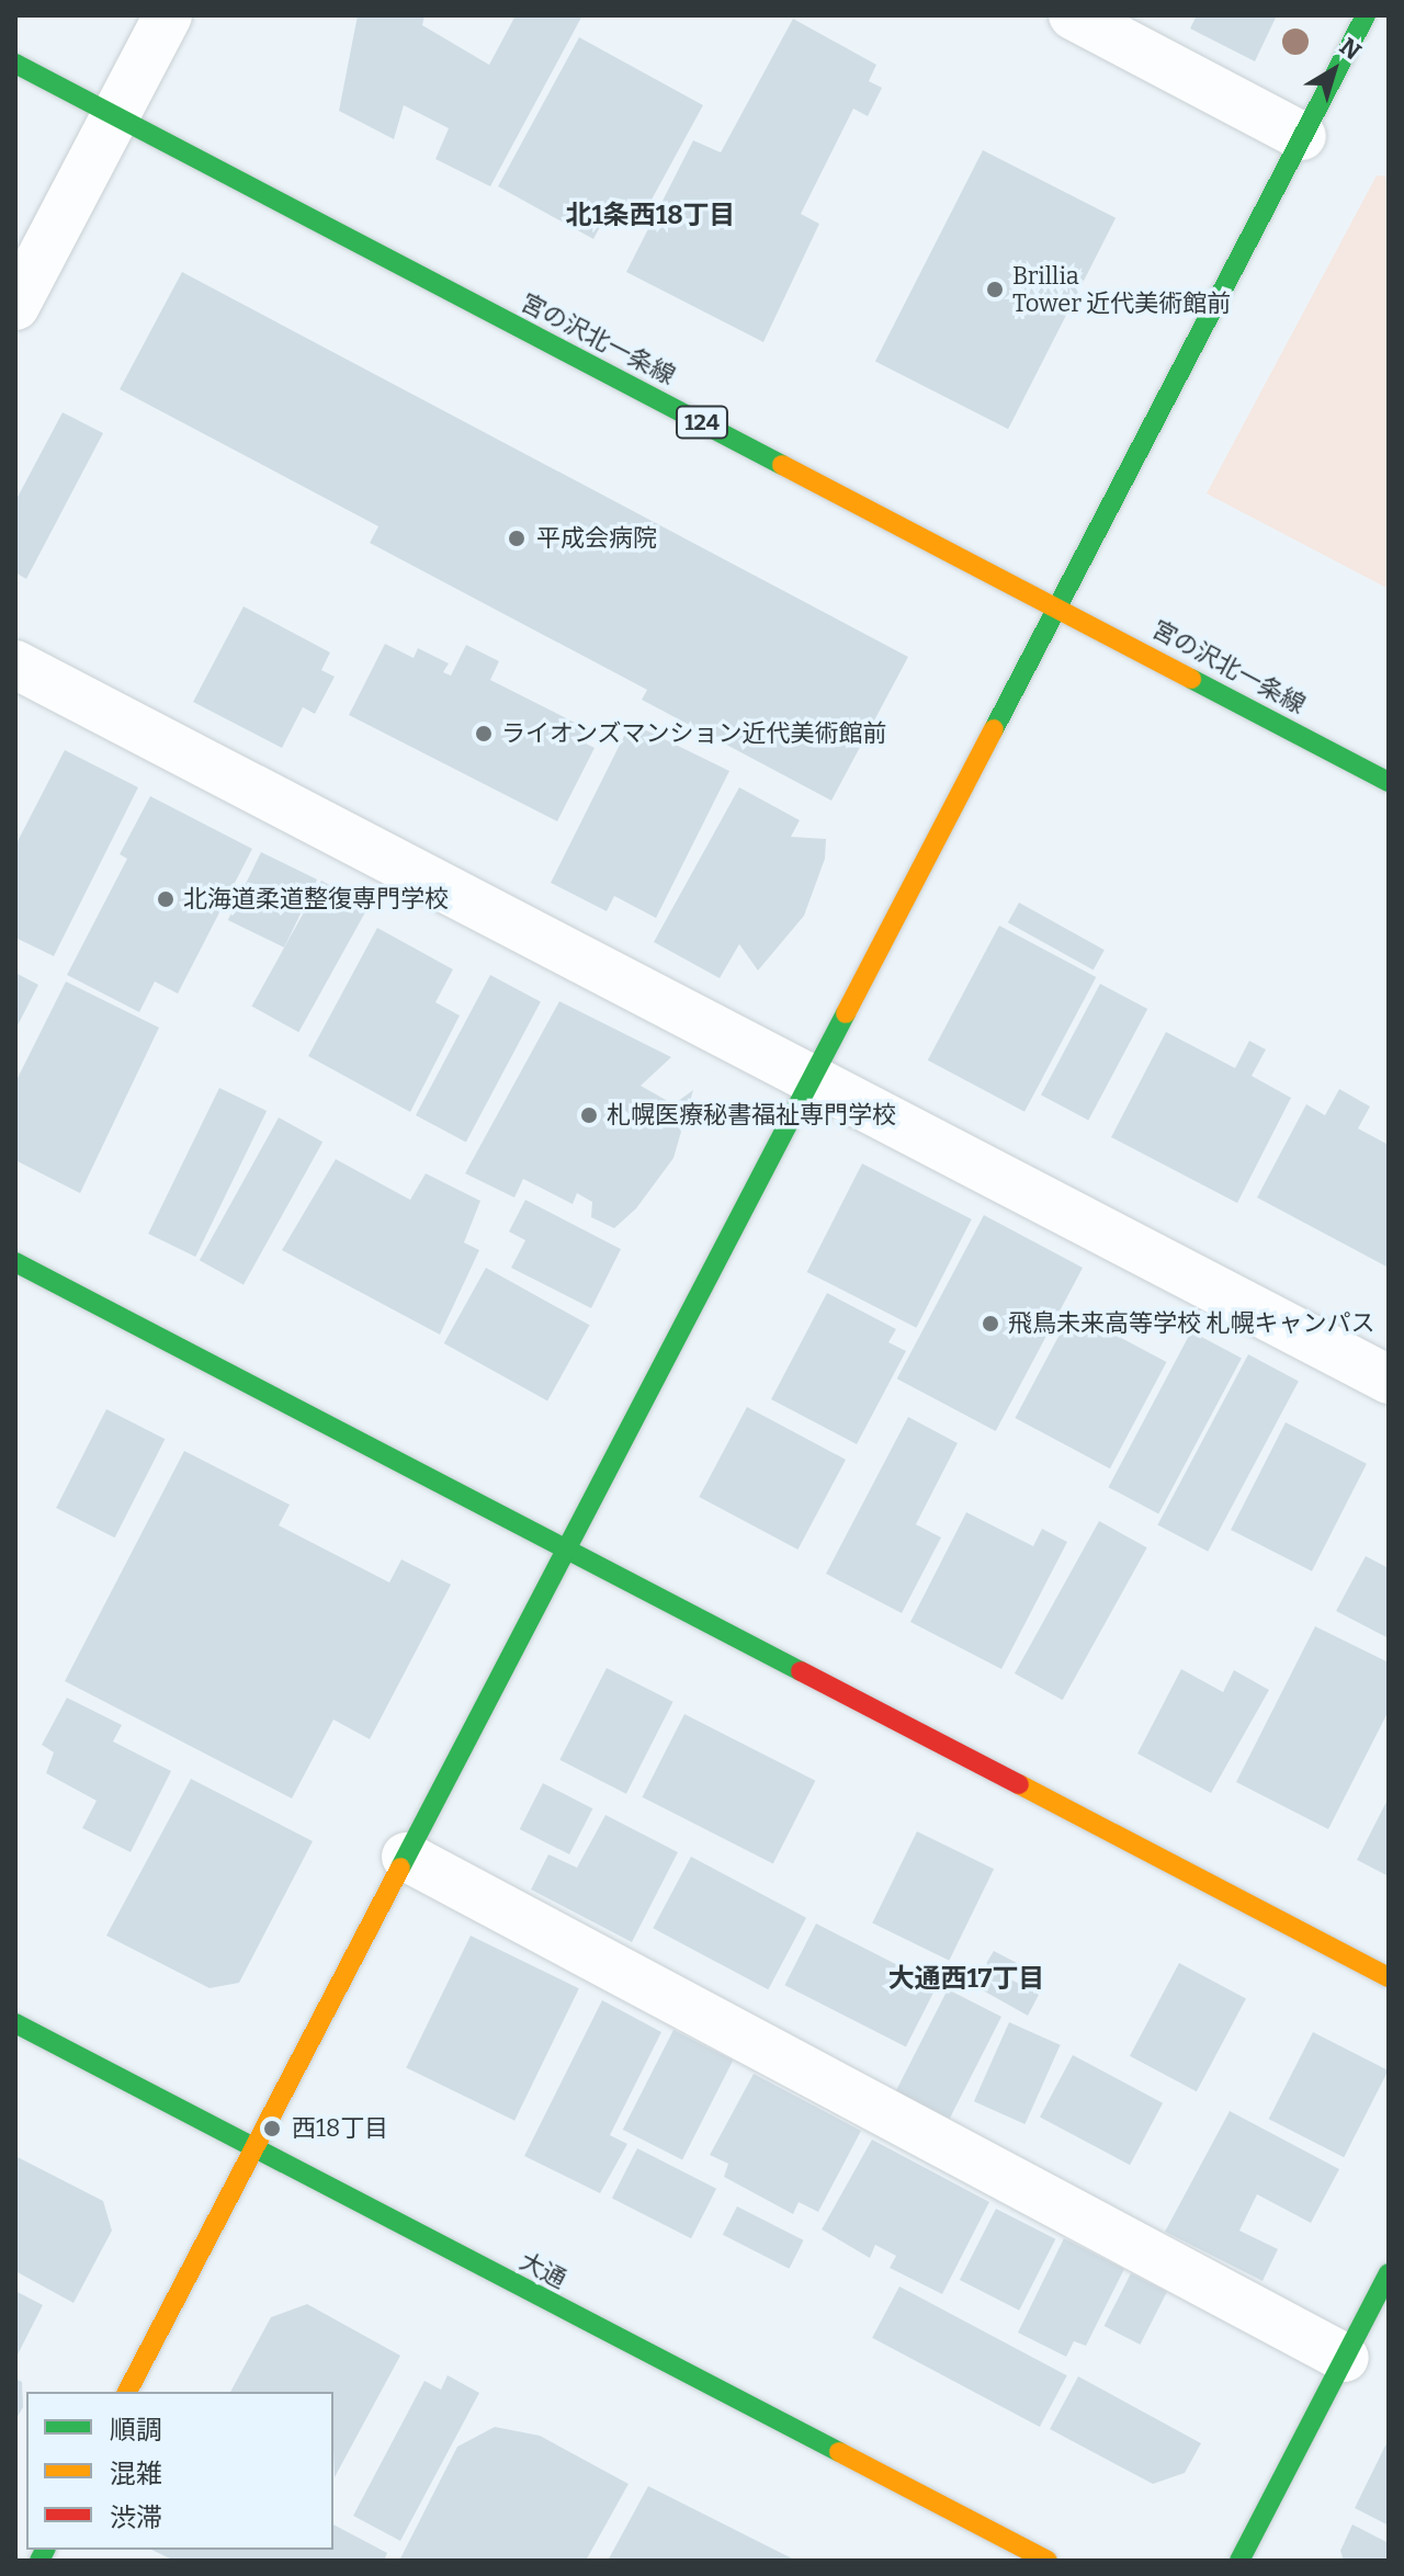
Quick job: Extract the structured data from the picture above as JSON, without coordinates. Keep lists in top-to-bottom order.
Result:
{
  "streets": {
    "street": ["宮の沢北一条線", "124", "大通"]
  },
  "districts": ["北1条西18丁目", "大通西17丁目"],
  "places": [
    "Brillia Tower 近代美術館前",
    "平成会病院",
    "ライオンズマンション近代美術館前",
    "北海道柔道整復専門学校",
    "札幌医療秘書福祉専門学校",
    "飛鳥未来高等学校 札幌キャンパス",
    "西18丁目"
  ],
  "legend": ["順調", "混雑", "渋滞"],
  "north": "top right"
}
